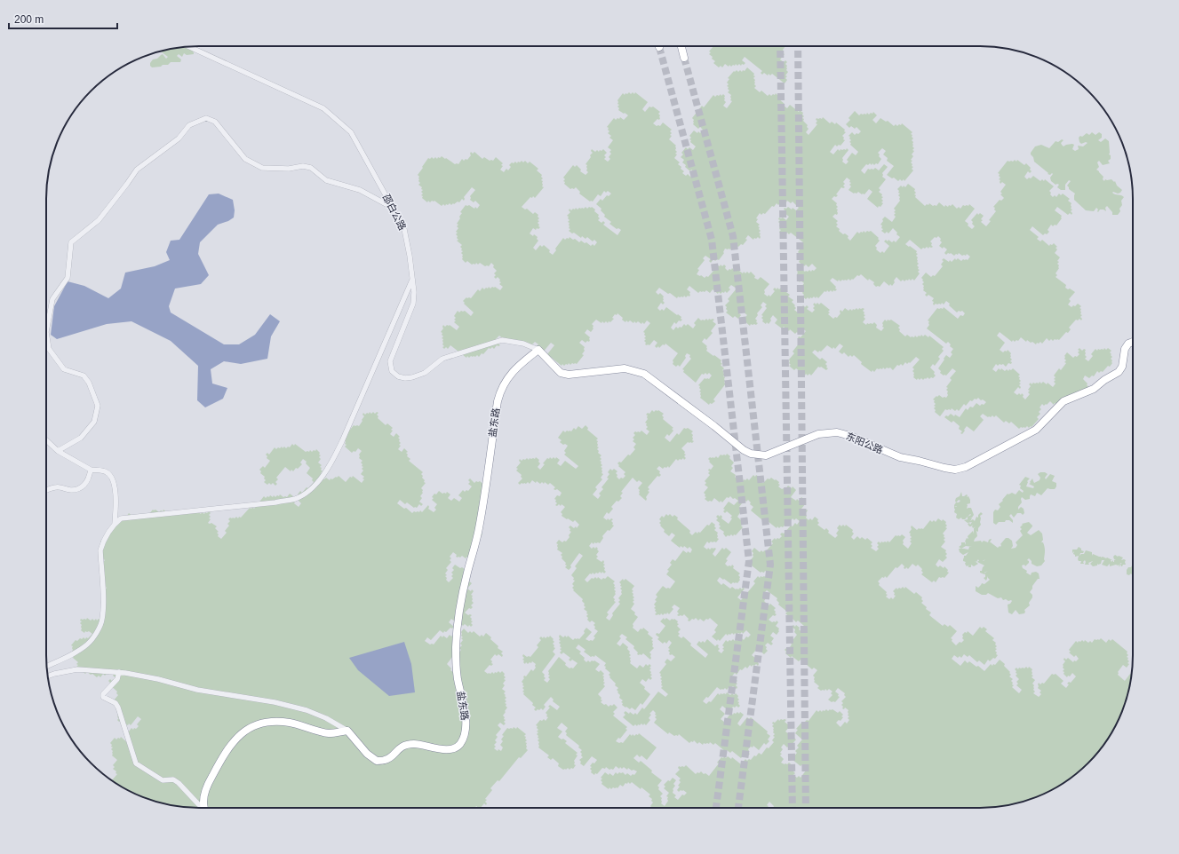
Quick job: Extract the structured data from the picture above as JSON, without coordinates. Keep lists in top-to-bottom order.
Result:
{
  "streets": {
    "highway": ["盐东路", "东阳公路"],
    "street": ["邵白公路"]
  },
  "crossings": [
    ["邵白公路", "盐东路"],
    ["邵白公路", "东阳公路"],
    ["盐东路", "东阳公路"]
  ],
  "scale_bar": "200 m"
}
